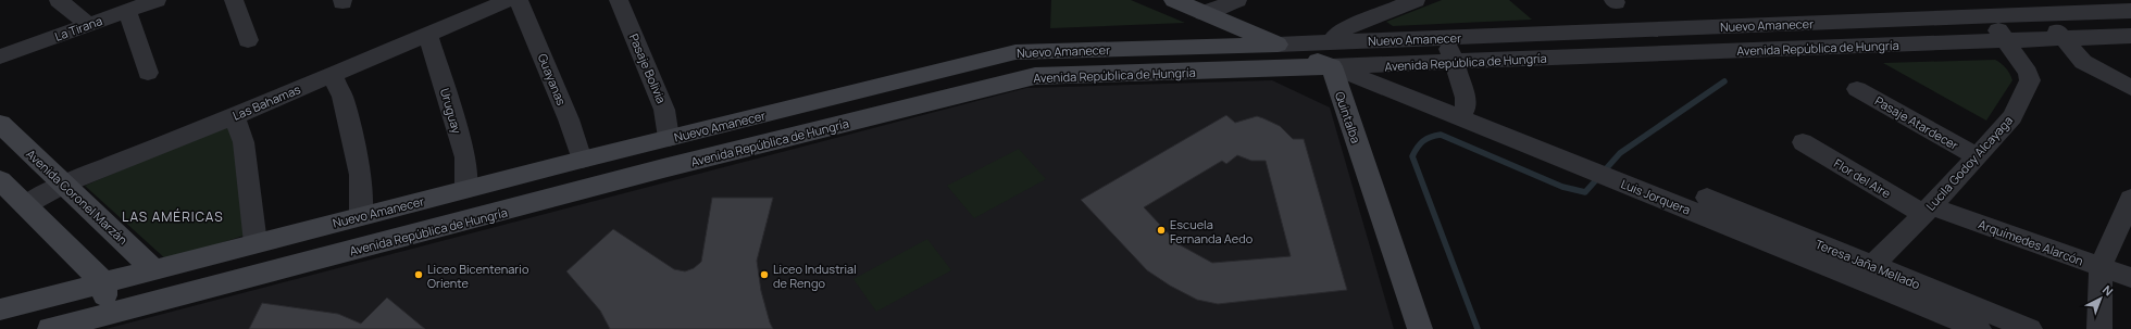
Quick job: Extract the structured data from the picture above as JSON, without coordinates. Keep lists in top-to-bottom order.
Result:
{
  "streets": {
    "street": [
      "Nuevo Amanecer",
      "La Tirana",
      "Avenida República de Hungría",
      "Pasaje Bolivia",
      "Guayanas",
      "Las Bahamas",
      "Uruguay",
      "Quintalba",
      "Pasaje Atardecer",
      "Lucila Godoy Alcayaga",
      "Flor del Aire",
      "Avenida Coronel Marzán",
      "Luis Jorquera",
      "Arquímedes Alarcón",
      "Teresa Jaña Mellado"
    ]
  },
  "crossings": [
    ["Nuevo Amanecer", "Pasaje Bolivia"],
    ["Nuevo Amanecer", "Guayanas"],
    ["Nuevo Amanecer", "Uruguay"],
    ["Nuevo Amanecer", "Lucila Godoy Alcayaga"],
    ["Nuevo Amanecer", "Avenida Coronel Marzán"],
    ["Avenida República de Hungría", "Quintalba"],
    ["Avenida República de Hungría", "Lucila Godoy Alcayaga"],
    ["Avenida República de Hungría", "Luis Jorquera"],
    ["Las Bahamas", "Uruguay"],
    ["Las Bahamas", "Avenida Coronel Marzán"],
    ["Quintalba", "Luis Jorquera"],
    ["Pasaje Atardecer", "Lucila Godoy Alcayaga"],
    ["Lucila Godoy Alcayaga", "Flor del Aire"],
    ["Lucila Godoy Alcayaga", "Luis Jorquera"],
    ["Lucila Godoy Alcayaga", "Arquímedes Alarcón"],
    ["Lucila Godoy Alcayaga", "Teresa Jaña Mellado"],
    ["Flor del Aire", "Arquímedes Alarcón"],
    ["Luis Jorquera", "Teresa Jaña Mellado"]
  ],
  "districts": ["LAS AMÉRICAS"],
  "places": ["Escuela Fernanda Aedo", "Liceo Bicentenario Oriente", "Liceo Industrial de Rengo"],
  "north": "top right"
}
